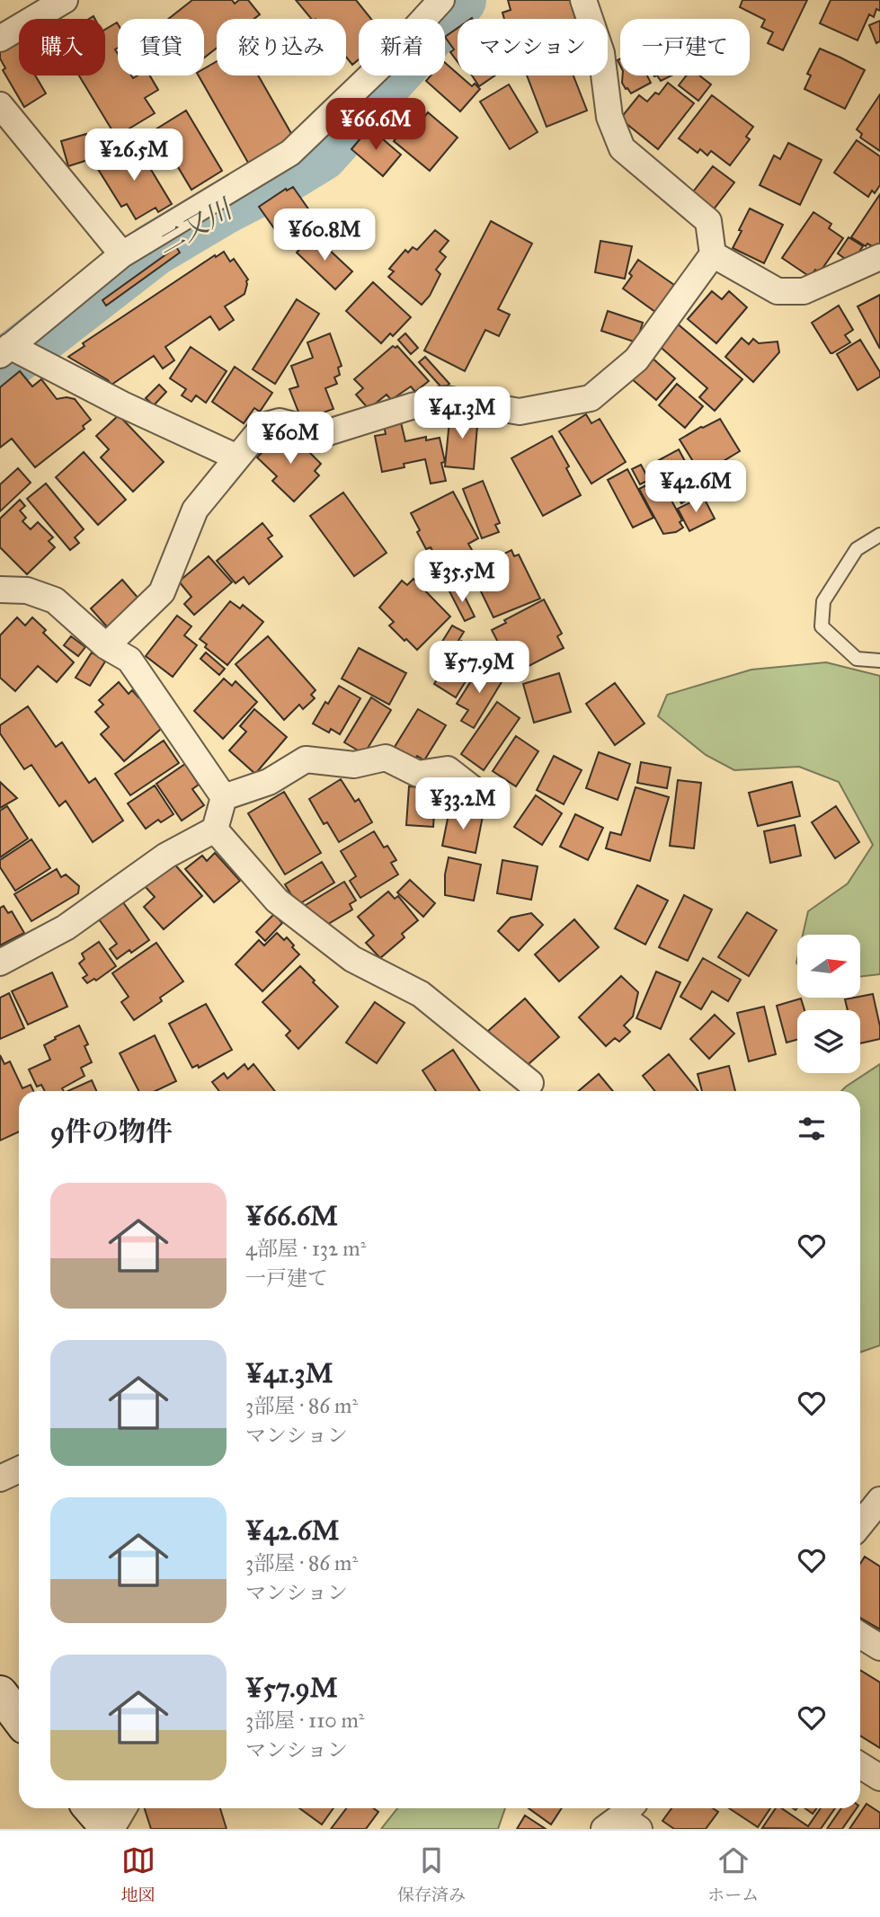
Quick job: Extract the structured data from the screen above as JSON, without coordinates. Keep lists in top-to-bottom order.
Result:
{
  "water": ["二又川"],
  "north": "right",
  "page": {
    "chip": [
      "購入",
      "賃貸",
      "絞り込み",
      "新着",
      "マンション",
      "一戸建て"
    ],
    "price": [
      "¥66.6M",
      "¥26.5M",
      "¥60.8M",
      "¥41.3M",
      "¥60M",
      "¥42.6M",
      "¥35.5M",
      "¥57.9M",
      "¥33.2M"
    ],
    "heading": "9件の物件",
    "list": [
      {
        "name": "¥66.6M",
        "note": "4部屋 · 132 m² · 一戸建て"
      },
      {
        "name": "¥41.3M",
        "note": "3部屋 · 86 m² · マンション"
      },
      {
        "name": "¥42.6M",
        "note": "3部屋 · 86 m² · マンション"
      },
      {
        "name": "¥57.9M",
        "note": "3部屋 · 110 m² · マンション"
      }
    ],
    "tabs": ["地図", "保存済み", "ホーム"]
  }
}
